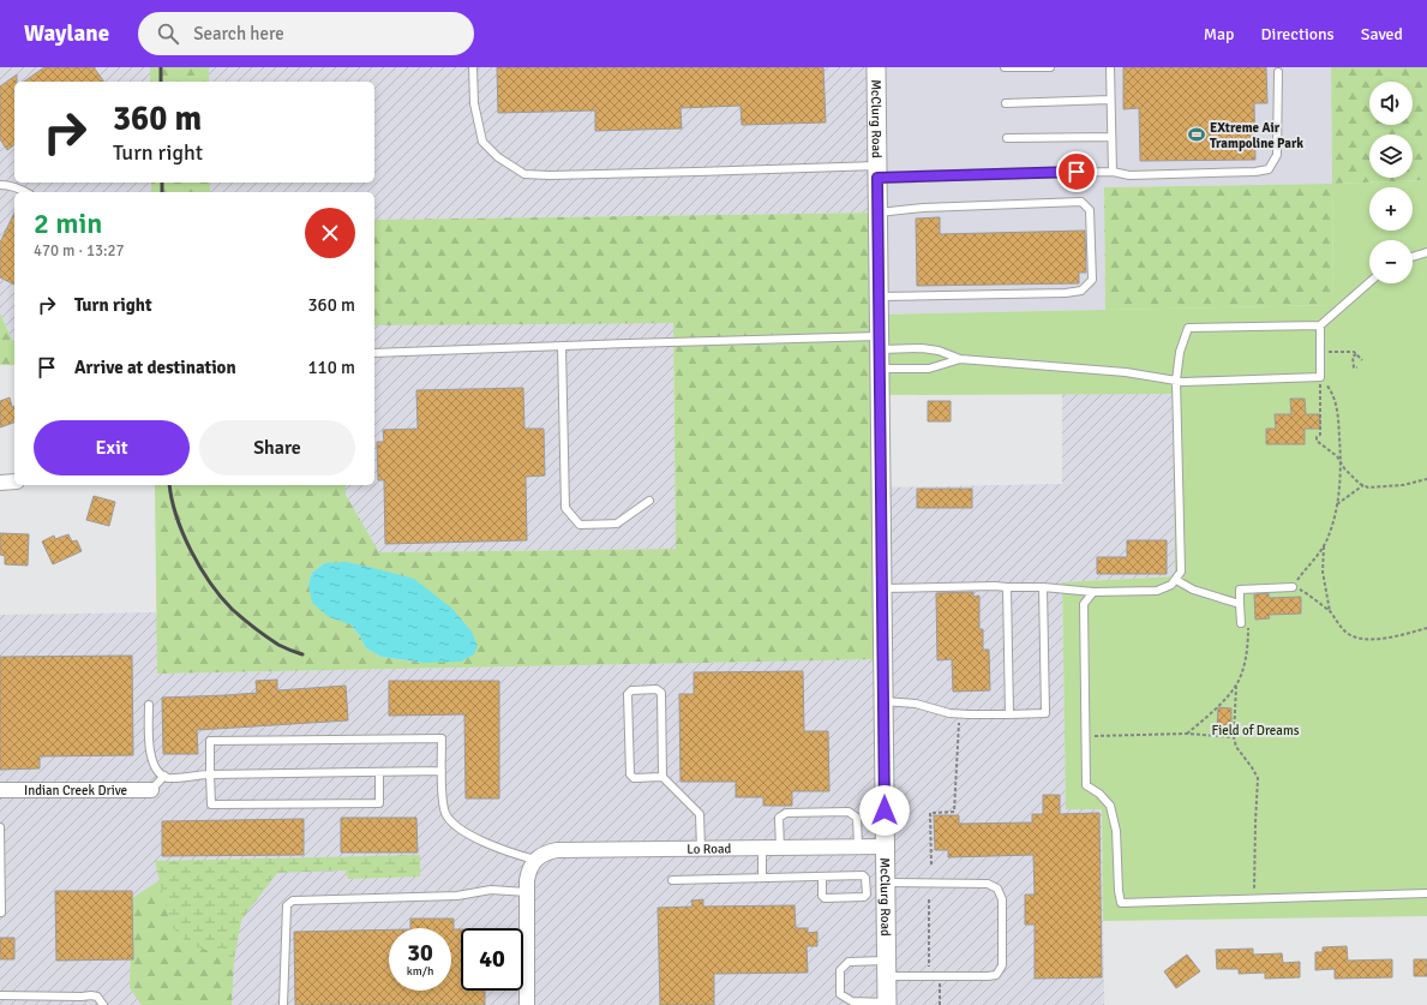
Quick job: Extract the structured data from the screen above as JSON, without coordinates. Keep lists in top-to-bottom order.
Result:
{
  "streets": {
    "street": ["McClurg Road", "Indian Creek Drive", "Lo Road"]
  },
  "crossings": [
    ["McClurg Road", "Lo Road"]
  ],
  "parks": ["Field of Dreams"],
  "places": {
    "sports": ["EXtreme Air Trampoline Park"]
  },
  "page": {
    "header": "Waylane",
    "search": "Search here",
    "nav": ["Map", "Directions", "Saved"],
    "map_buttons": ["+", "−"],
    "turn": ["360 m", "Turn right"],
    "heading": ["2 min", "470 m · 13:27"],
    "list": [
      {
        "name": "Turn right",
        "value": "360 m"
      },
      {
        "name": "Arrive at destination",
        "value": "110 m"
      }
    ],
    "buttons": ["Exit", "Share"],
    "speed": "30 km/h",
    "limit": "40"
  }
}
